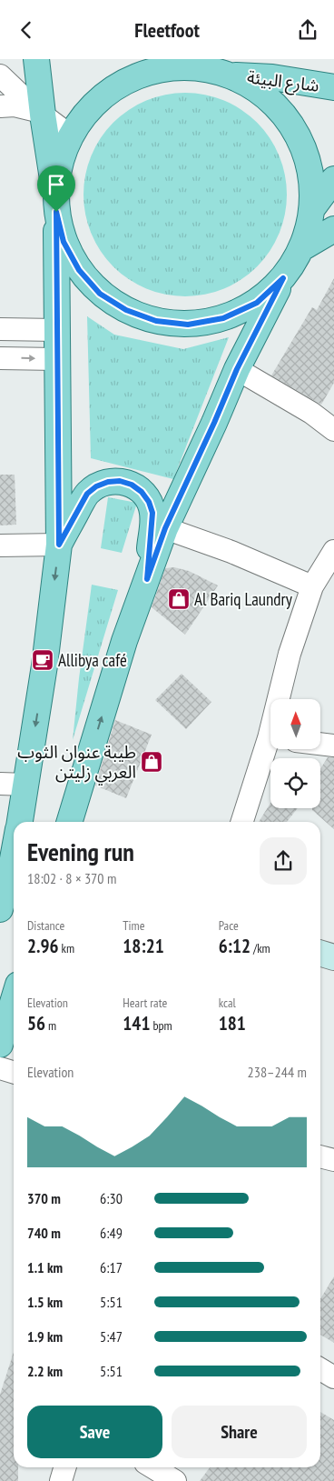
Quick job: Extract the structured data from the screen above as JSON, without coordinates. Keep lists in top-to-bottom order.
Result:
{
  "streets": {
    "main road": ["شارع البيئة"]
  },
  "places": {
    "shop": ["Al Bariq Laundry", "طيبة عنوان الثوب العربي زليتن"],
    "cafe": ["Allibya café"]
  },
  "north": "top",
  "page": {
    "header": "Fleetfoot",
    "heading": ["Evening run", "18:02 · 8 × 370 m"],
    "stats": [
      ["Distance", "2.96 km"],
      ["Time", "18:21"],
      ["Pace", "6:12 /km"],
      ["Elevation", "56 m"],
      ["Heart rate", "141 bpm"],
      ["kcal", "181"]
    ],
    "chart": ["Elevation", "238–244 m"],
    "list": [
      {
        "name": "370 m",
        "note": "6:30"
      },
      {
        "name": "740 m",
        "note": "6:49"
      },
      {
        "name": "1.1 km",
        "note": "6:17"
      },
      {
        "name": "1.5 km",
        "note": "5:51"
      },
      {
        "name": "1.9 km",
        "note": "5:47"
      },
      {
        "name": "2.2 km",
        "note": "5:51"
      }
    ],
    "buttons": ["Save", "Share"]
  }
}
